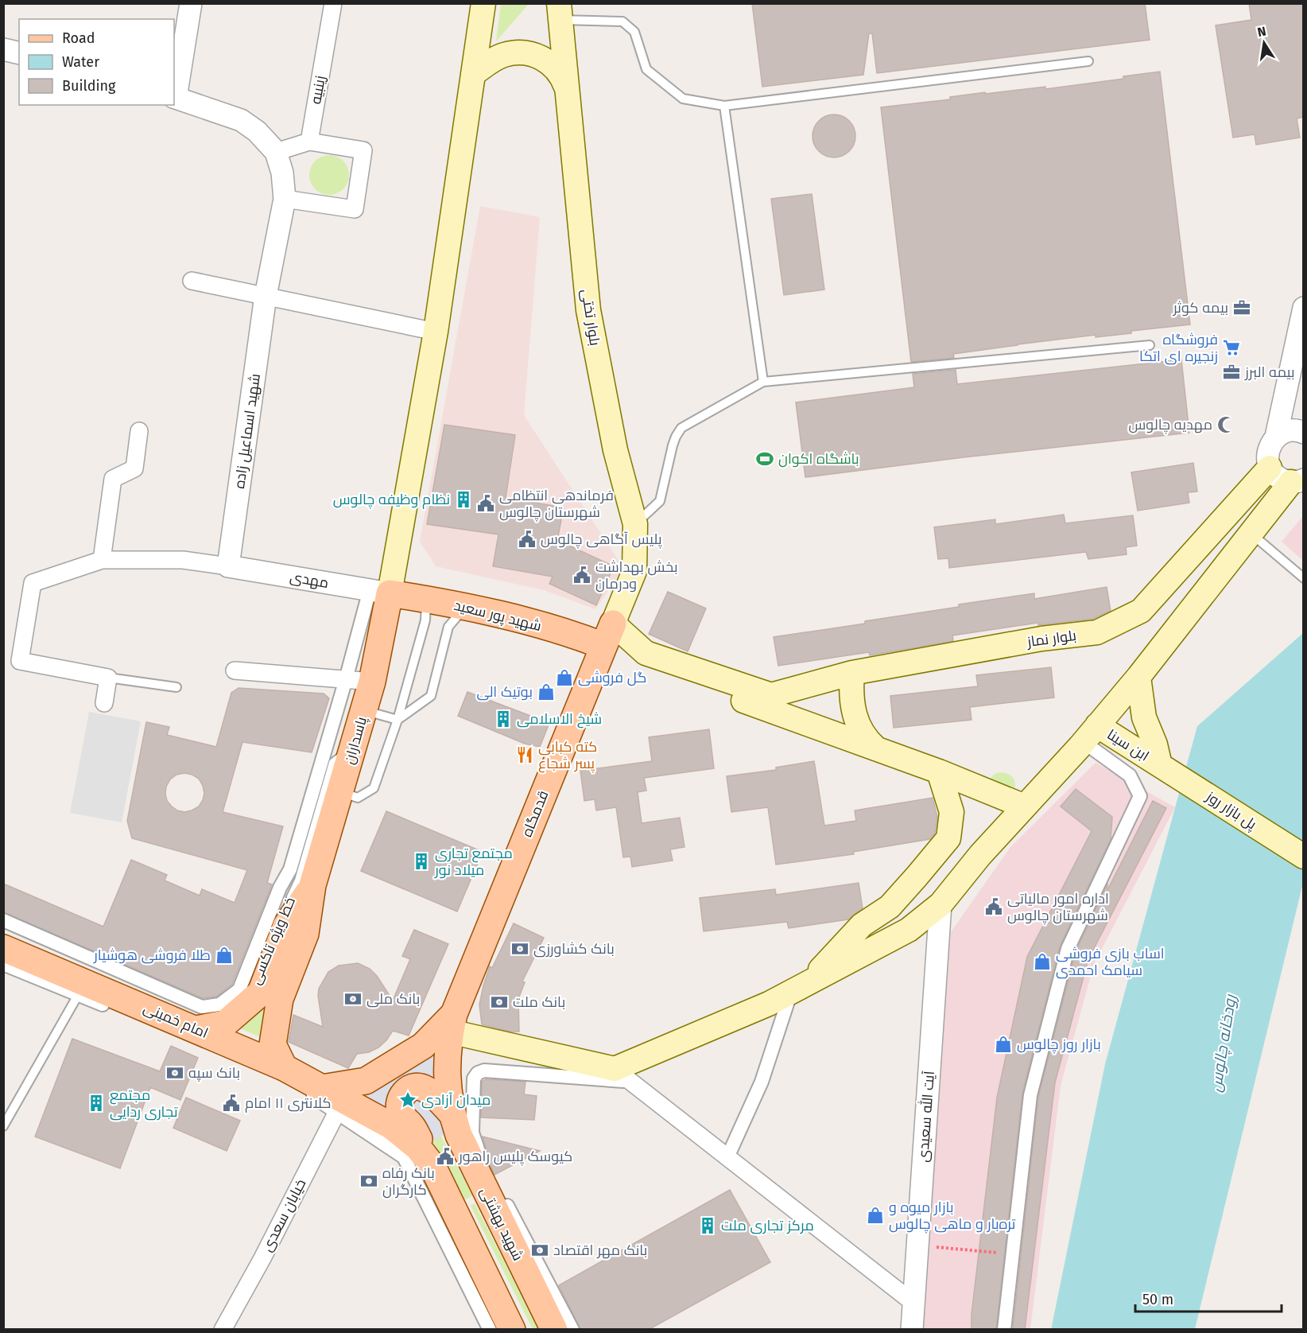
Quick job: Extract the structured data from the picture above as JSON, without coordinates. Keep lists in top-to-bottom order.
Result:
{
  "streets": {
    "main road": [
      "بلوار تختی",
      "شهید پور سعید",
      "بلوار نماز",
      "پاسداران",
      "ابن سینا",
      "پل بازار روز",
      "قدمگاه",
      "امام خمینی",
      "شهید بهشتی"
    ],
    "street": [
      "زینبیه",
      "شهید اسماعیل زاده",
      "مهدی",
      "آیت الله سعیدی",
      "خیابان سعدی"
    ],
    "lane": ["خط ویژه تاکسی"]
  },
  "crossings": [
    ["بلوار تختی", "شهید پور سعید"],
    ["بلوار تختی", "بلوار نماز"],
    ["بلوار تختی", "قدمگاه"],
    ["شهید اسماعیل زاده", "مهدی"],
    ["مهدی", "شهید پور سعید"],
    ["مهدی", "پاسداران"],
    ["شهید پور سعید", "بلوار نماز"],
    ["شهید پور سعید", "پاسداران"],
    ["شهید پور سعید", "قدمگاه"],
    ["بلوار نماز", "قدمگاه"],
    ["پاسداران", "خط ویژه تاکسی"],
    ["ابن سینا", "پل بازار روز"],
    ["قدمگاه", "شهید بهشتی"],
    ["خط ویژه تاکسی", "امام خمینی"],
    ["امام خمینی", "خیابان سعدی"]
  ],
  "water": ["رودخانه چالوس"],
  "places": {
    "office": ["بیمه کوثر", "بیمه البرز"],
    "supermarket": ["فروشگاه زنجیره ای اتکا"],
    "mosque": ["مهدیه چالوس"],
    "sports": ["باشگاه اکوان"],
    "building": [
      "نظام وظیفه چالوس",
      "شیخ الاسلامی",
      "مجتمع تجاری میلاد نور",
      "مجتمع تجاری ردایی",
      "مرکز تجاری ملت"
    ],
    "public building": [
      "فرماندهی انتظامی شهرستان چالوس",
      "پلیس آگاهی چالوس",
      "بخش بهداشت ودرمان",
      "اداره امور مالیاتی شهرستان چالوس",
      "کلانتری ۱۱ امام",
      "کیوسک پلیس راهور"
    ],
    "shop": [
      "گل فروشی",
      "بوتیک الی",
      "طلا فروشی هوشیار",
      "اساب بازی فروشی سیامک احمدی",
      "بازار روز چالوس",
      "بازار میوه و تره‌بار و ماهی چالوس"
    ],
    "restaurant": ["کته کبابی پسر شجاع"],
    "bank": [
      "بانک کشاورزی",
      "بانک ملی",
      "بانک ملت",
      "بانک سپه",
      "بانک رفاه کارگران",
      "بانک مهر اقتصاد"
    ],
    "place": ["میدان آزادی"]
  },
  "legend": ["Road", "Water", "Building"],
  "scale_bar": "50 m",
  "north": "top"
}
